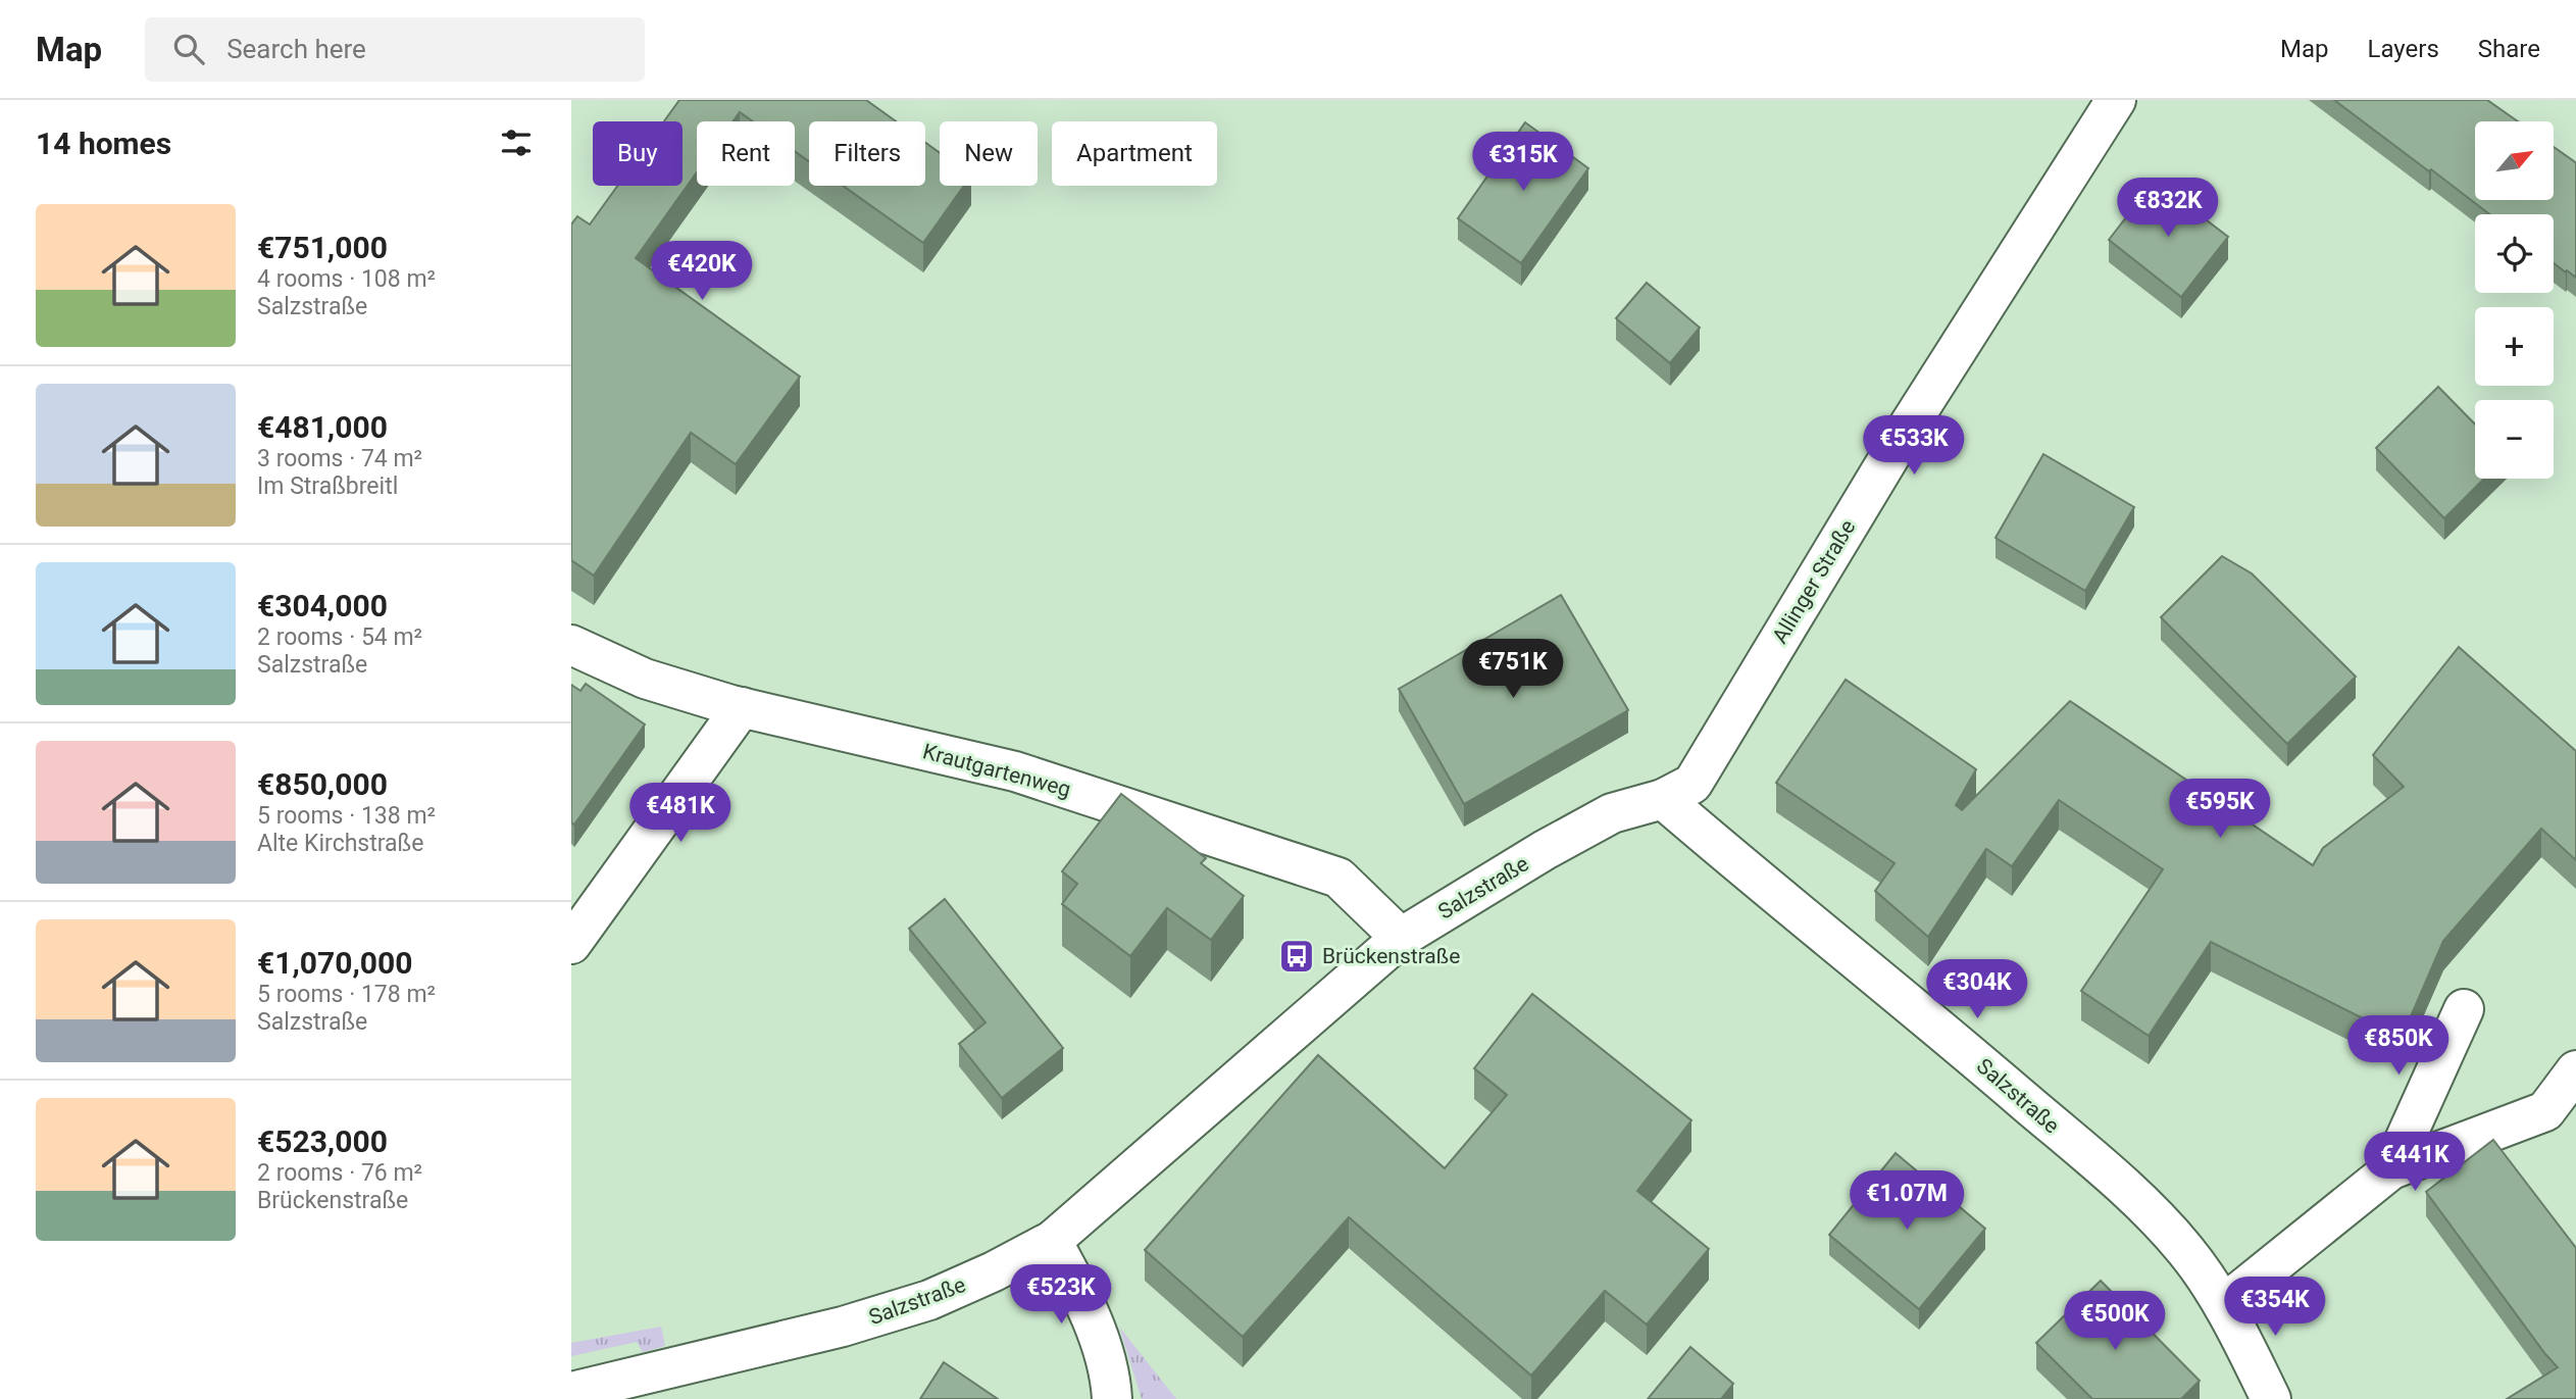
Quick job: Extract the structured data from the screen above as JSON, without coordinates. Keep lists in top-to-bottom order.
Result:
{
  "streets": {
    "street": ["Allinger Straße", "Krautgartenweg", "Salzstraße"]
  },
  "crossings": [
    ["Allinger Straße", "Salzstraße"],
    ["Krautgartenweg", "Salzstraße"]
  ],
  "places": {
    "bus stop": ["Brückenstraße"]
  },
  "north": "top right",
  "page": {
    "header": "Map",
    "search": "Search here",
    "nav": ["Map", "Layers", "Share"],
    "heading": "14 homes",
    "map_buttons": ["+", "−"],
    "chip": [
      "Buy",
      "Rent",
      "Filters",
      "New",
      "Apartment"
    ],
    "price": [
      "€315K",
      "€832K",
      "€420K",
      "€533K",
      "€751K",
      "€595K",
      "€481K",
      "€304K",
      "€850K",
      "€441K",
      "€1.07M",
      "€523K",
      "€354K",
      "€500K"
    ],
    "list": [
      {
        "name": "€751,000",
        "note": "4 rooms · 108 m² · Salzstraße"
      },
      {
        "name": "€481,000",
        "note": "3 rooms · 74 m² · Im Straßbreitl"
      },
      {
        "name": "€304,000",
        "note": "2 rooms · 54 m² · Salzstraße"
      },
      {
        "name": "€850,000",
        "note": "5 rooms · 138 m² · Alte Kirchstraße"
      },
      {
        "name": "€1,070,000",
        "note": "5 rooms · 178 m² · Salzstraße"
      },
      {
        "name": "€523,000",
        "note": "2 rooms · 76 m² · Brückenstraße"
      }
    ]
  }
}
